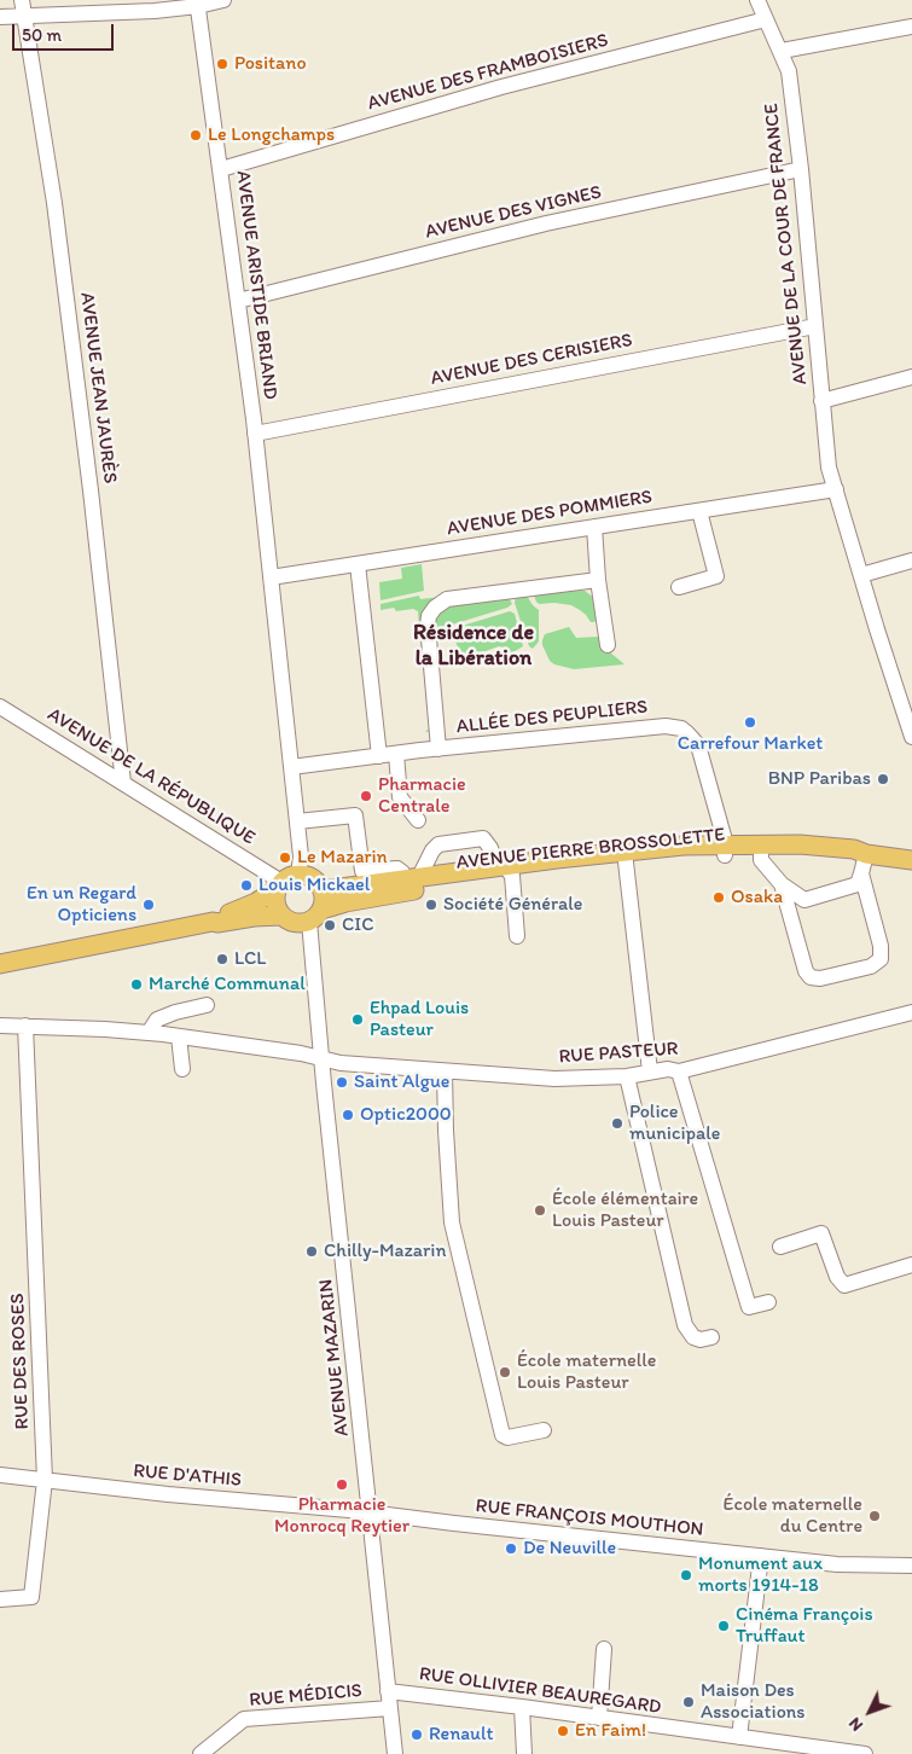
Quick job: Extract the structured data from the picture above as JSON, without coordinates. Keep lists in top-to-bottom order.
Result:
{
  "streets": {
    "main road": ["AVENUE PIERRE BROSSOLETTE"],
    "street": [
      "AVENUE DES FRAMBOISIERS",
      "AVENUE DES VIGNES",
      "AVENUE DE LA COUR DE FRANCE",
      "AVENUE ARISTIDE BRIAND",
      "AVENUE DES CERISIERS",
      "AVENUE JEAN JAURÈS",
      "AVENUE DES POMMIERS",
      "ALLÉE DES PEUPLIERS",
      "AVENUE DE LA RÉPUBLIQUE",
      "RUE PASTEUR",
      "AVENUE MAZARIN",
      "RUE DES ROSES",
      "RUE D'ATHIS",
      "RUE FRANÇOIS MOUTHON",
      "RUE OLLIVIER BEAUREGARD",
      "RUE MÉDICIS"
    ]
  },
  "crossings": [
    ["AVENUE DES FRAMBOISIERS", "AVENUE DE LA COUR DE FRANCE"],
    ["AVENUE DES FRAMBOISIERS", "AVENUE ARISTIDE BRIAND"],
    ["AVENUE DES VIGNES", "AVENUE DE LA COUR DE FRANCE"],
    ["AVENUE DES VIGNES", "AVENUE ARISTIDE BRIAND"],
    ["AVENUE DE LA COUR DE FRANCE", "AVENUE DES CERISIERS"],
    ["AVENUE DE LA COUR DE FRANCE", "AVENUE DES POMMIERS"],
    ["AVENUE ARISTIDE BRIAND", "AVENUE DES CERISIERS"],
    ["AVENUE ARISTIDE BRIAND", "AVENUE DES POMMIERS"],
    ["AVENUE ARISTIDE BRIAND", "ALLÉE DES PEUPLIERS"],
    ["AVENUE ARISTIDE BRIAND", "AVENUE DE LA RÉPUBLIQUE"],
    ["AVENUE ARISTIDE BRIAND", "AVENUE PIERRE BROSSOLETTE"],
    ["AVENUE ARISTIDE BRIAND", "AVENUE MAZARIN"],
    ["AVENUE JEAN JAURÈS", "AVENUE DE LA RÉPUBLIQUE"],
    ["ALLÉE DES PEUPLIERS", "AVENUE PIERRE BROSSOLETTE"],
    ["AVENUE DE LA RÉPUBLIQUE", "AVENUE PIERRE BROSSOLETTE"],
    ["AVENUE DE LA RÉPUBLIQUE", "AVENUE MAZARIN"],
    ["AVENUE PIERRE BROSSOLETTE", "AVENUE MAZARIN"],
    ["RUE PASTEUR", "AVENUE MAZARIN"],
    ["RUE PASTEUR", "RUE DES ROSES"],
    ["AVENUE MAZARIN", "RUE D'ATHIS"],
    ["AVENUE MAZARIN", "RUE FRANÇOIS MOUTHON"],
    ["AVENUE MAZARIN", "RUE OLLIVIER BEAUREGARD"],
    ["AVENUE MAZARIN", "RUE MÉDICIS"],
    ["RUE DES ROSES", "RUE D'ATHIS"],
    ["RUE D'ATHIS", "RUE FRANÇOIS MOUTHON"]
  ],
  "districts": ["Résidence de la Libération"],
  "places": [
    "Positano",
    "Le Longchamps",
    "Carrefour Market",
    "BNP Paribas",
    "Pharmacie Centrale",
    "Le Mazarin",
    "Louis Mickael",
    "Osaka",
    "En un Regard Opticiens",
    "Société Générale",
    "CIC",
    "LCL",
    "Marché Communal",
    "Ehpad Louis Pasteur",
    "Saint Algue",
    "Optic2000",
    "Police municipale",
    "École élémentaire Louis Pasteur",
    "Chilly-Mazarin",
    "École maternelle Louis Pasteur",
    "Pharmacie Monrocq Reytier",
    "École maternelle du Centre",
    "De Neuville",
    "Monument aux morts 1914-18",
    "Cinéma François Truffaut",
    "Maison Des Associations",
    "En Faim!",
    "Renault"
  ],
  "scale_bar": "50 m",
  "north": "bottom left"
}
